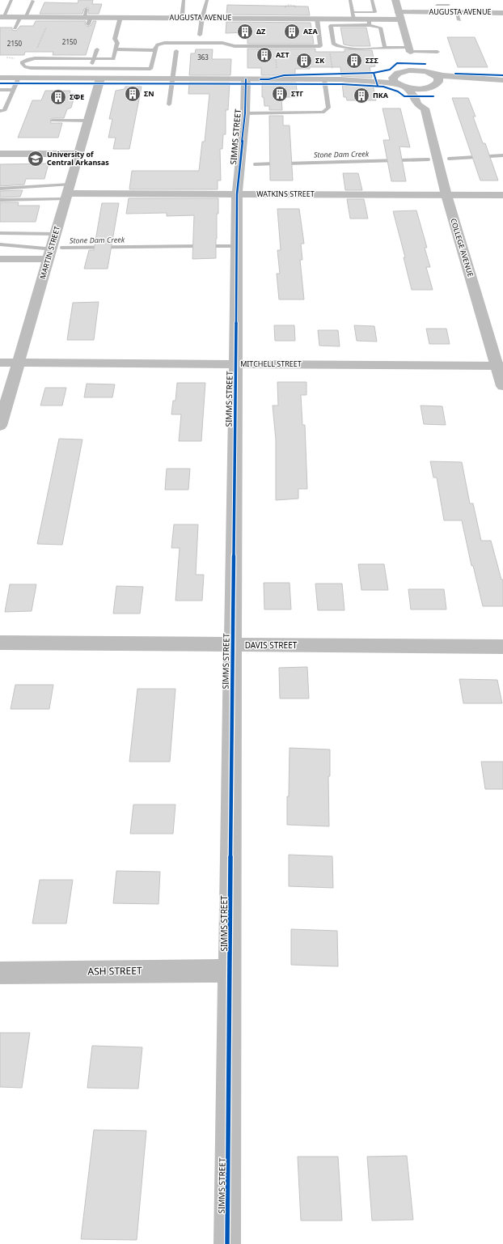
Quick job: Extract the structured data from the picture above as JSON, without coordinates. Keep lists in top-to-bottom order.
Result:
{
  "streets": {
    "street": [
      "AUGUSTA AVENUE",
      "SIMMS STREET",
      "WATKINS STREET",
      "COLLEGE AVENUE",
      "MARTIN STREET",
      "MITCHELL STREET",
      "DAVIS STREET",
      "ASH STREET"
    ]
  },
  "crossings": [
    ["SIMMS STREET", "WATKINS STREET"],
    ["SIMMS STREET", "MITCHELL STREET"],
    ["SIMMS STREET", "DAVIS STREET"],
    ["SIMMS STREET", "ASH STREET"],
    ["WATKINS STREET", "COLLEGE AVENUE"],
    ["WATKINS STREET", "MARTIN STREET"],
    ["COLLEGE AVENUE", "MITCHELL STREET"],
    ["MARTIN STREET", "MITCHELL STREET"]
  ],
  "water": ["Stone Dam Creek"],
  "places": {
    "building": [
      "ΔΖ",
      "ΑΣΑ",
      "ΑΣΤ",
      "ΣΚ",
      "ΣΣΣ",
      "ΣΝ",
      "ΣΤΓ",
      "ΠΚΑ",
      "ΣΦΕ"
    ],
    "school or university": ["University of Central Arkansas"]
  },
  "house_numbers": ["2150", "2150", "363"]
}
